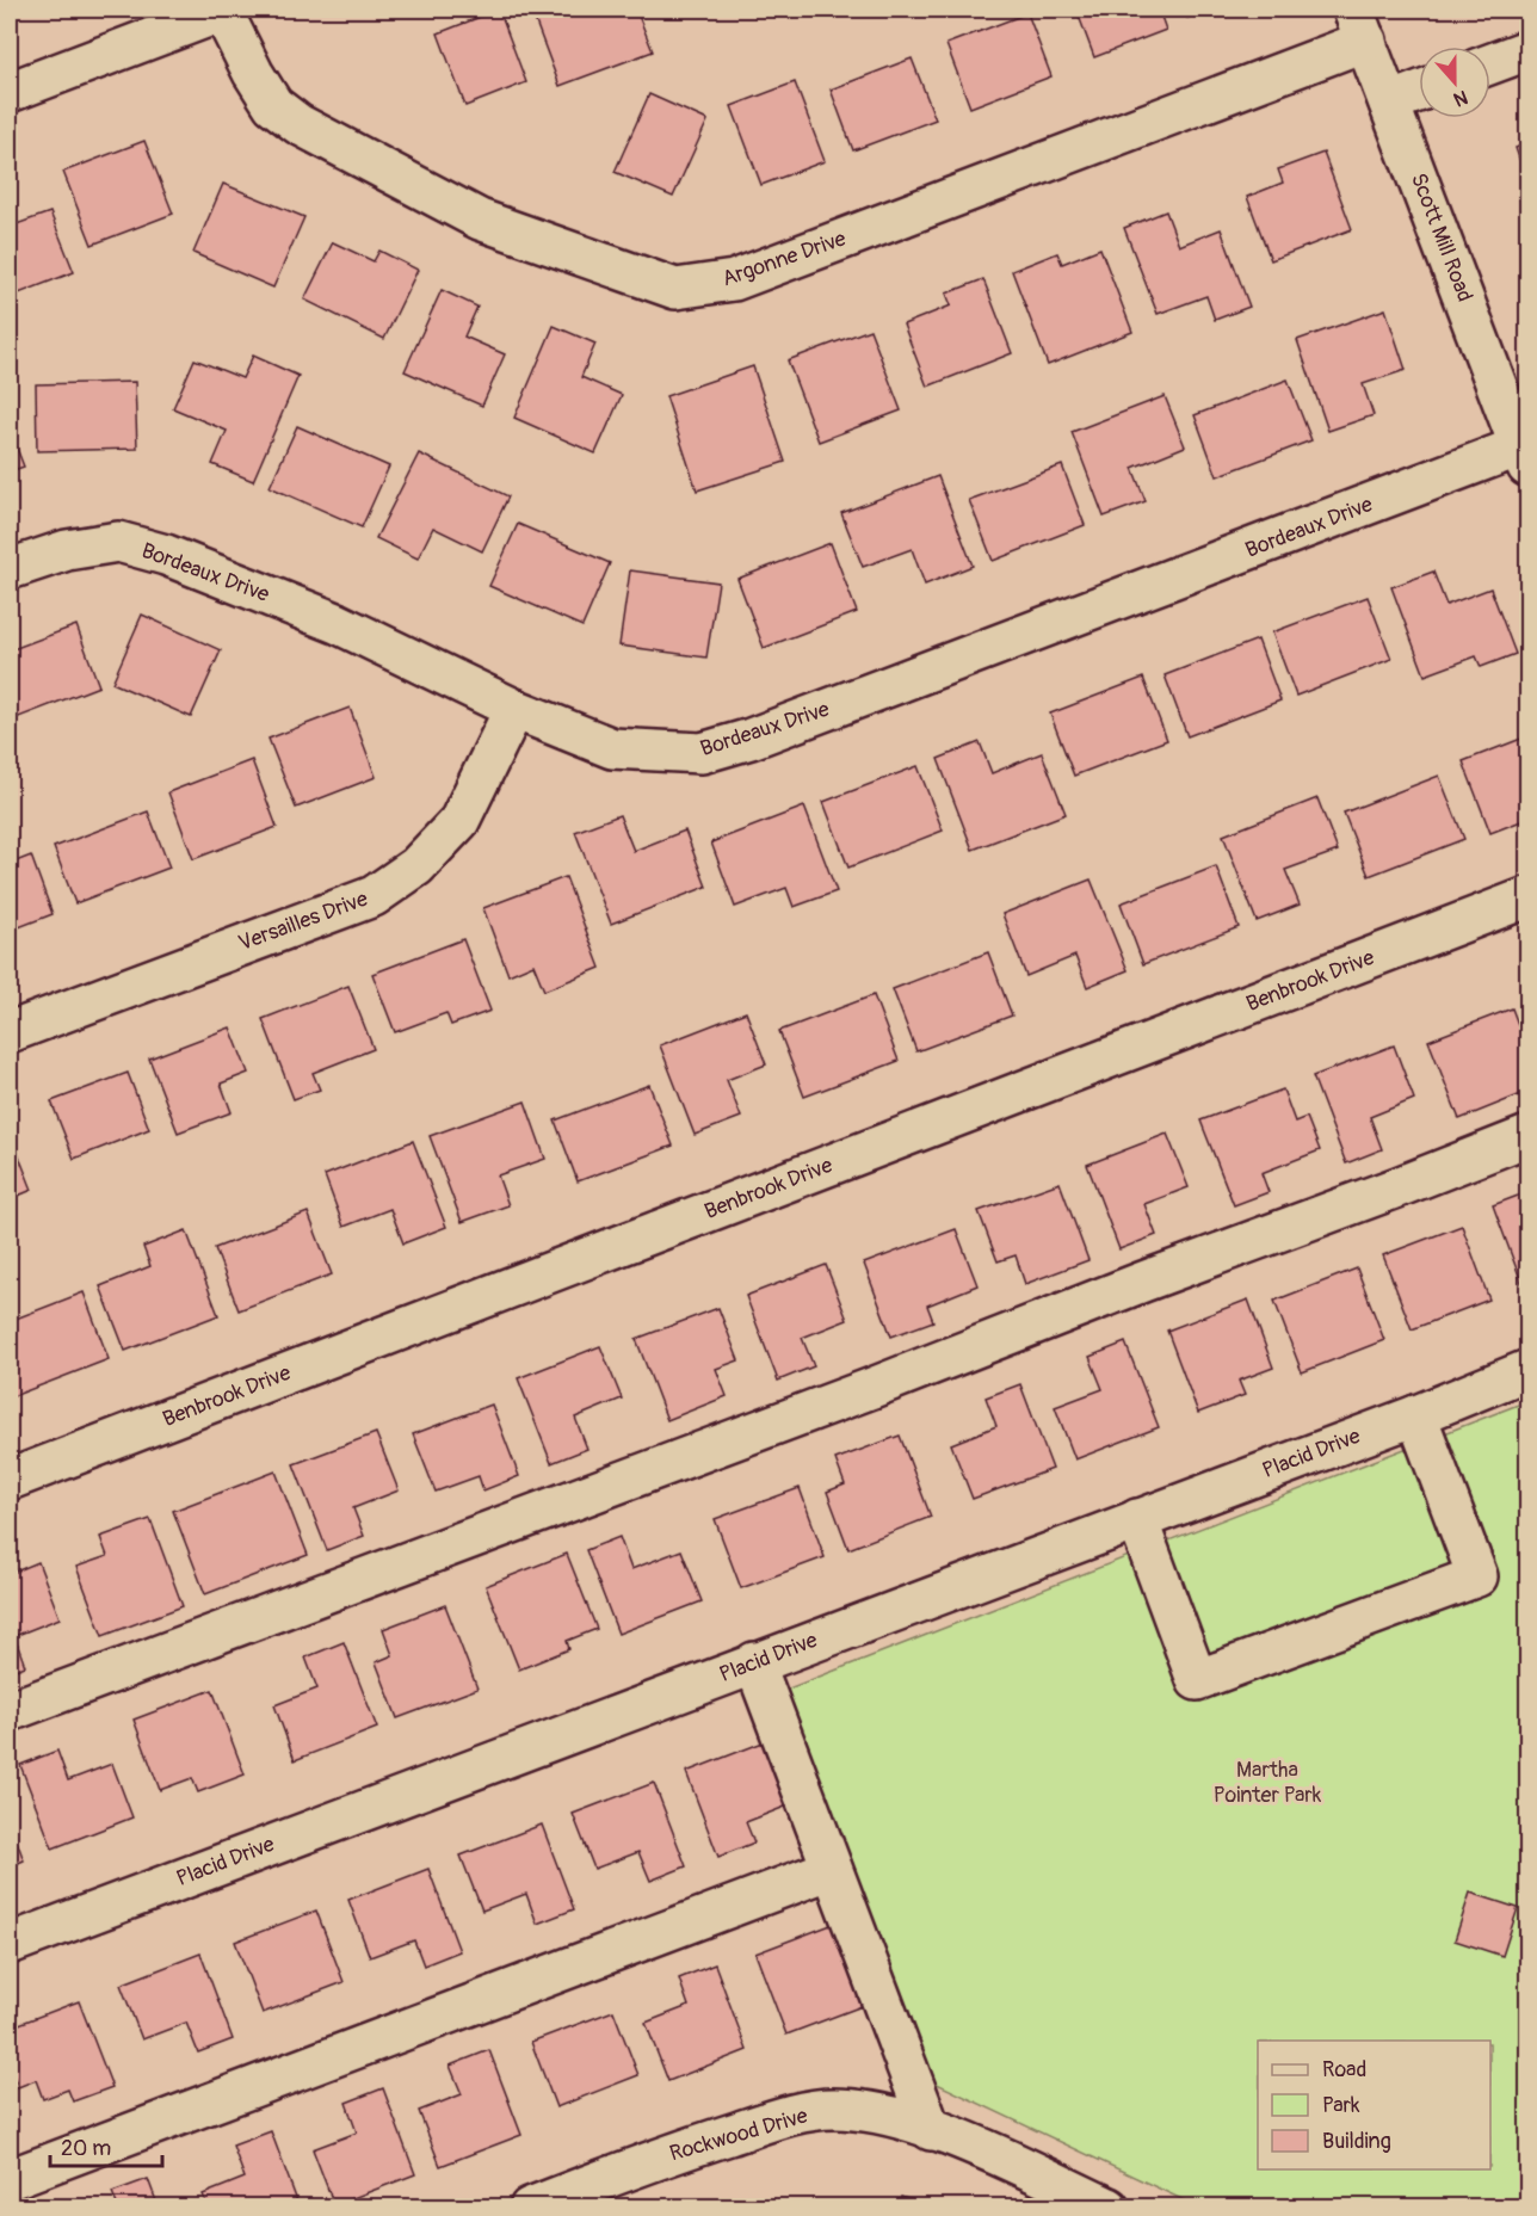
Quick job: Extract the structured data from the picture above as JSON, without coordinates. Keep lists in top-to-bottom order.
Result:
{
  "streets": {
    "street": [
      "Scott Mill Road",
      "Argonne Drive",
      "Bordeaux Drive",
      "Versailles Drive",
      "Benbrook Drive",
      "Placid Drive",
      "Rockwood Drive"
    ]
  },
  "crossings": [
    ["Scott Mill Road", "Argonne Drive"],
    ["Scott Mill Road", "Bordeaux Drive"],
    ["Bordeaux Drive", "Versailles Drive"]
  ],
  "parks": ["Martha Pointer Park"],
  "legend": ["Road", "Park", "Building"],
  "scale_bar": "20 m",
  "north": "bottom"
}
